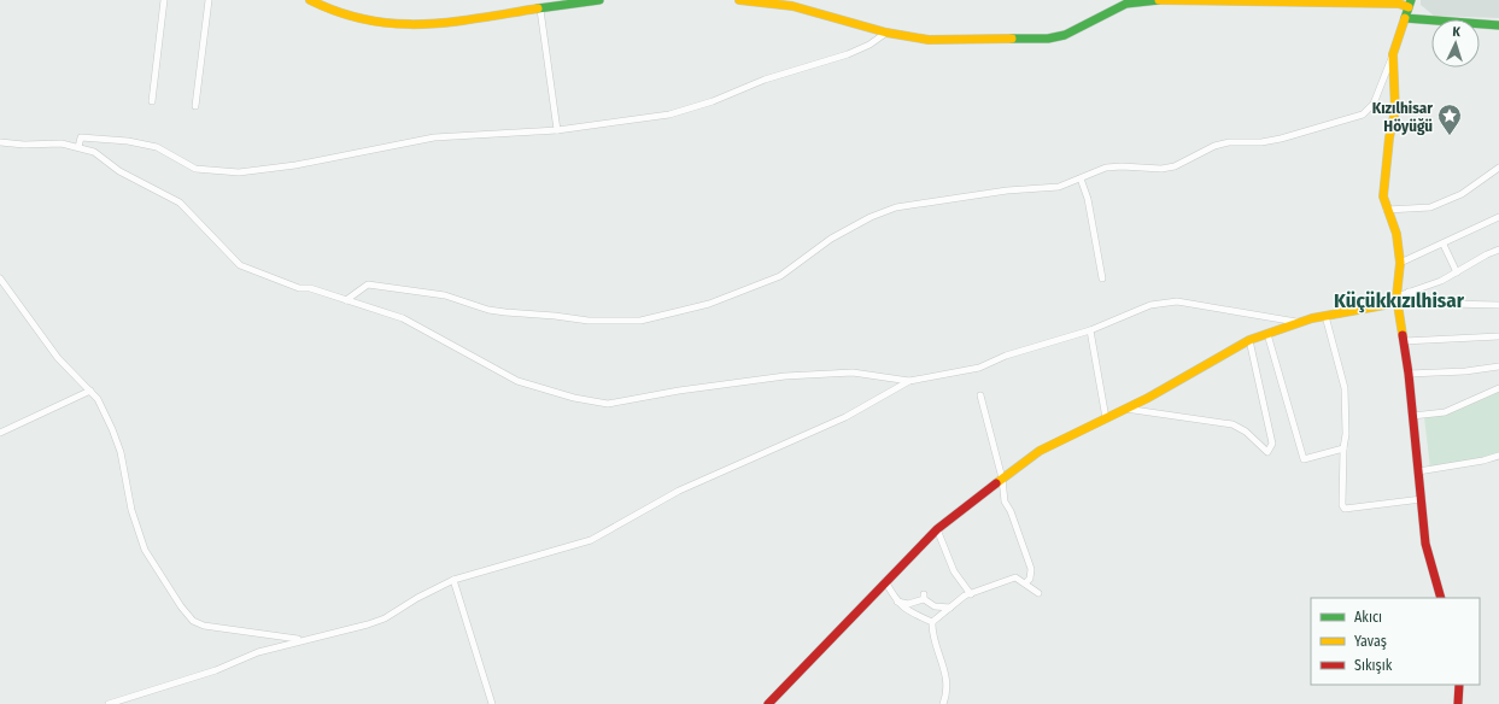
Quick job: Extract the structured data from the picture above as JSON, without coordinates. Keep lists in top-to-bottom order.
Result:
{
  "districts": ["Küçükkızılhisar"],
  "places": {
    "place": ["Kızılhisar Höyüğü"]
  },
  "legend": ["Akıcı", "Yavaş", "Sıkışık"],
  "north": "top"
}
